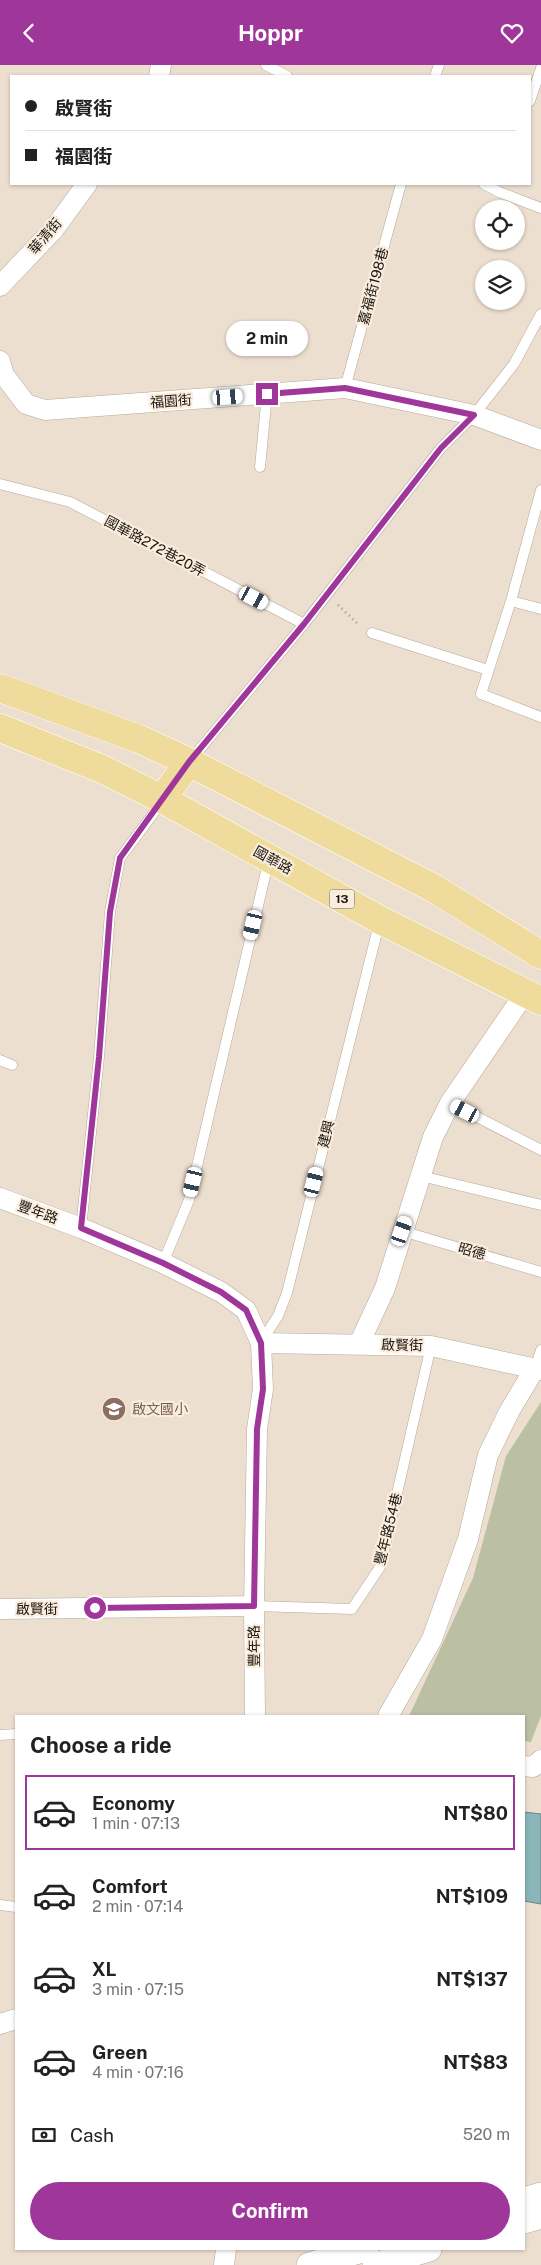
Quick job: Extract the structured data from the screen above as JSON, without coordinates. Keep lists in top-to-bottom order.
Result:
{
  "streets": {
    "main road": ["國華路", "13"],
    "street": [
      "華清街",
      "福園街",
      "豐年路",
      "啟賢街"
    ],
    "lane": [
      "嘉福街198巷",
      "國華路272巷20弄",
      "建興",
      "昭德",
      "豐年路54巷"
    ]
  },
  "crossings": [
    ["嘉福街198巷", "福園街"],
    ["國華路", "建興"],
    ["建興", "豐年路"],
    ["建興", "啟賢街"],
    ["豐年路", "啟賢街"],
    ["豐年路", "豐年路54巷"],
    ["啟賢街", "豐年路54巷"]
  ],
  "places": {
    "school or university": ["啟文國小"]
  },
  "page": {
    "header": "Hoppr",
    "banner": ["啟賢街", "福園街"],
    "bubble": "2 min",
    "heading": "Choose a ride",
    "list": [
      {
        "name": "Economy",
        "note": "1 min · 07:13",
        "value": "NT$80"
      },
      {
        "name": "Comfort",
        "note": "2 min · 07:14",
        "value": "NT$109"
      },
      {
        "name": "XL",
        "note": "3 min · 07:15",
        "value": "NT$137"
      },
      {
        "name": "Green",
        "note": "4 min · 07:16",
        "value": "NT$83"
      }
    ],
    "pay": ["Cash", "520 m"],
    "buttons": "Confirm"
  }
}
